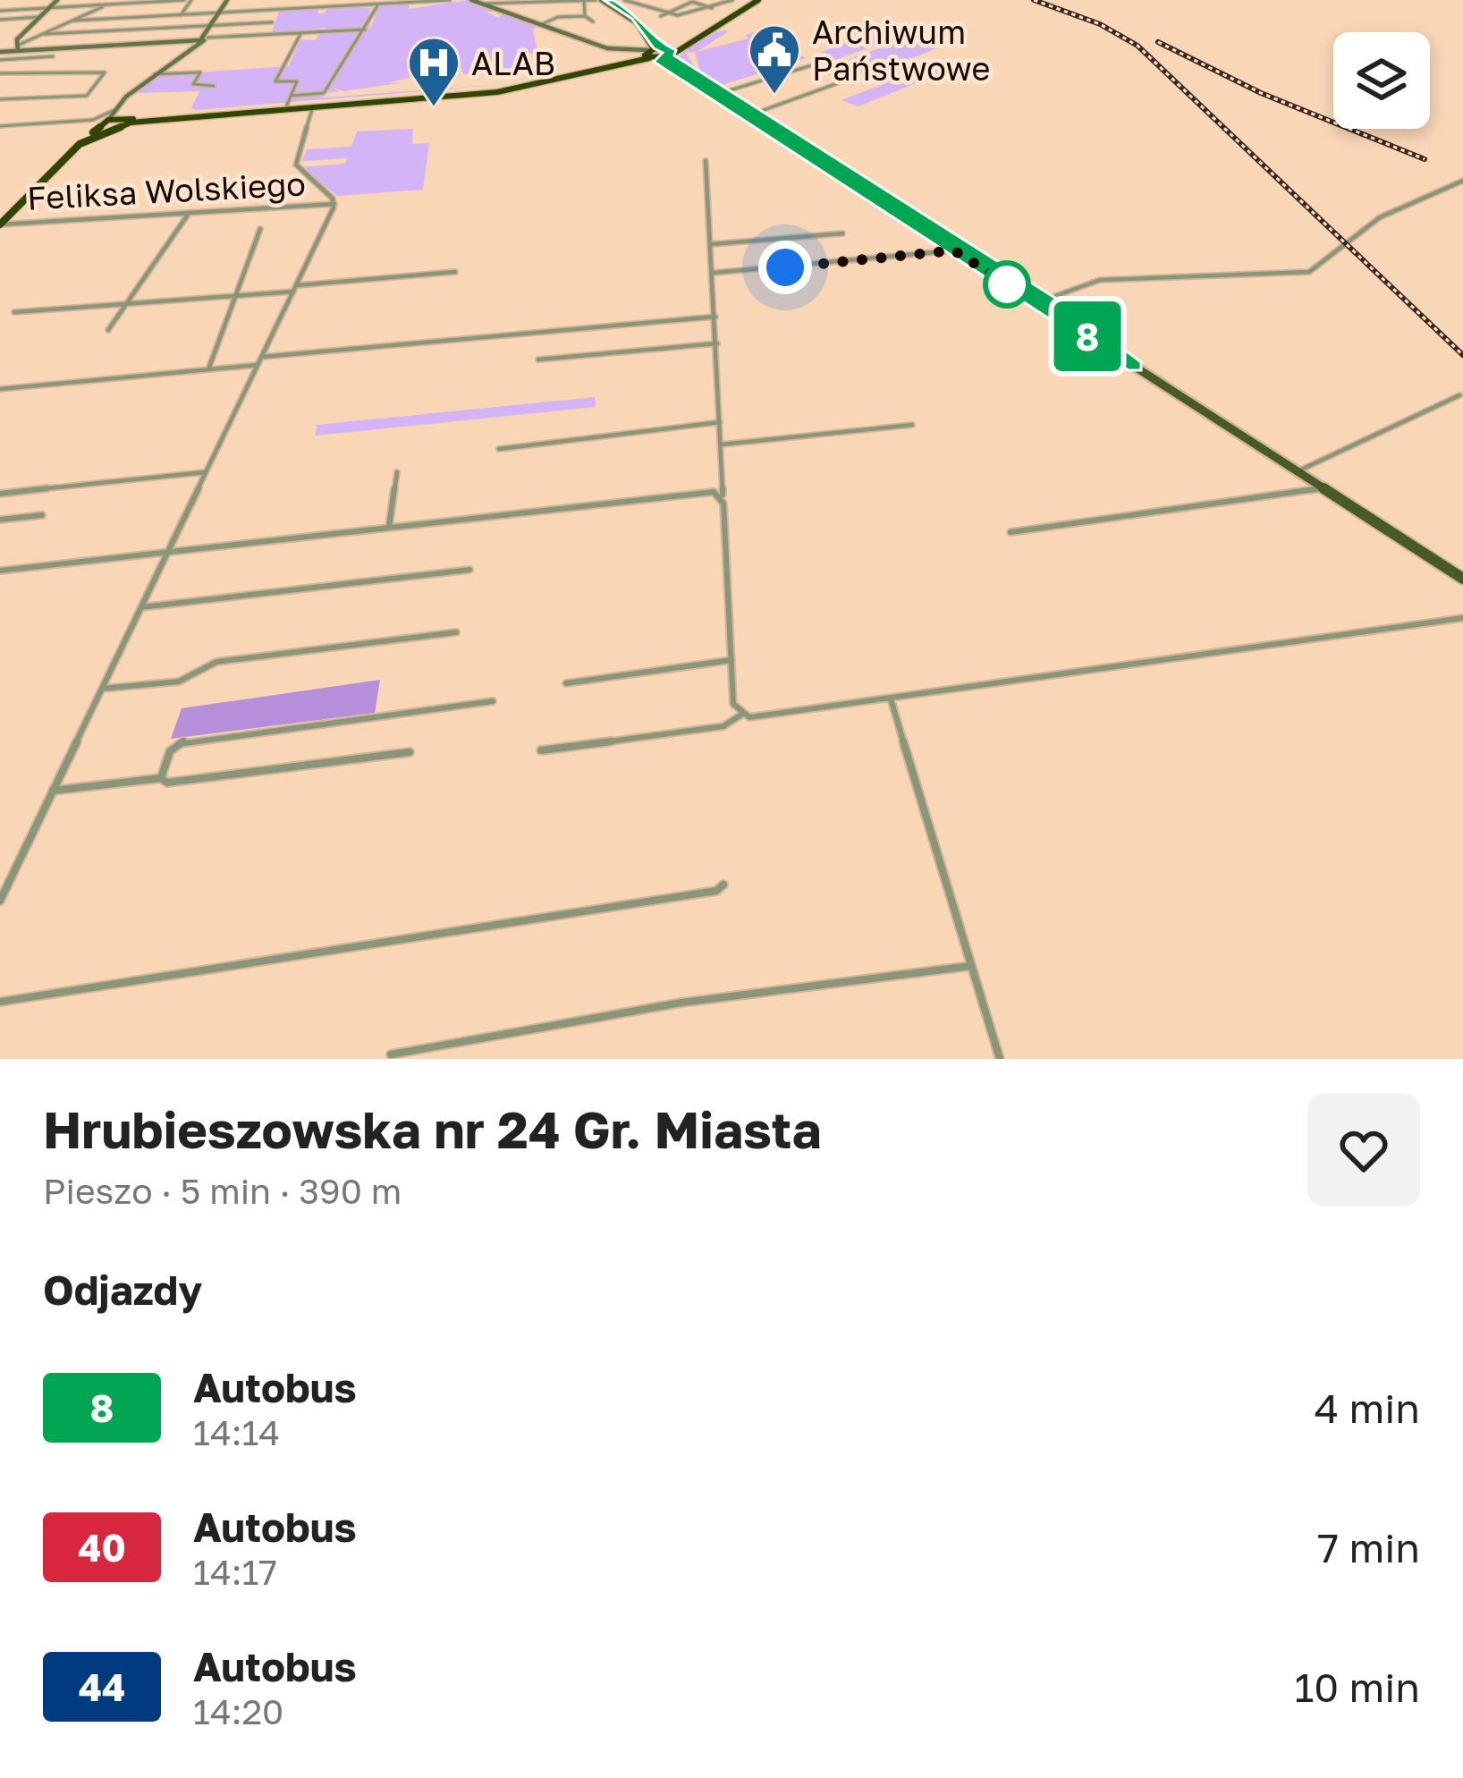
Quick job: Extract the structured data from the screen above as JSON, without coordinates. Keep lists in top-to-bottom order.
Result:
{
  "streets": {
    "street": ["Feliksa Wolskiego"]
  },
  "places": {
    "public building": ["Archiwum Państwowe"],
    "hospital": ["ALAB"]
  },
  "lines": ["bus line 8"],
  "page": {
    "on_map": "8",
    "heading": [
      ["Hrubieszowska nr 24 Gr. Miasta", "Pieszo · 5 min · 390 m"],
      "Odjazdy"
    ],
    "list": [
      {
        "mark": "8",
        "name": "Autobus",
        "note": "14:14",
        "value": "4 min"
      },
      {
        "mark": "40",
        "name": "Autobus",
        "note": "14:17",
        "value": "7 min"
      },
      {
        "mark": "44",
        "name": "Autobus",
        "note": "14:20",
        "value": "10 min"
      }
    ]
  }
}
